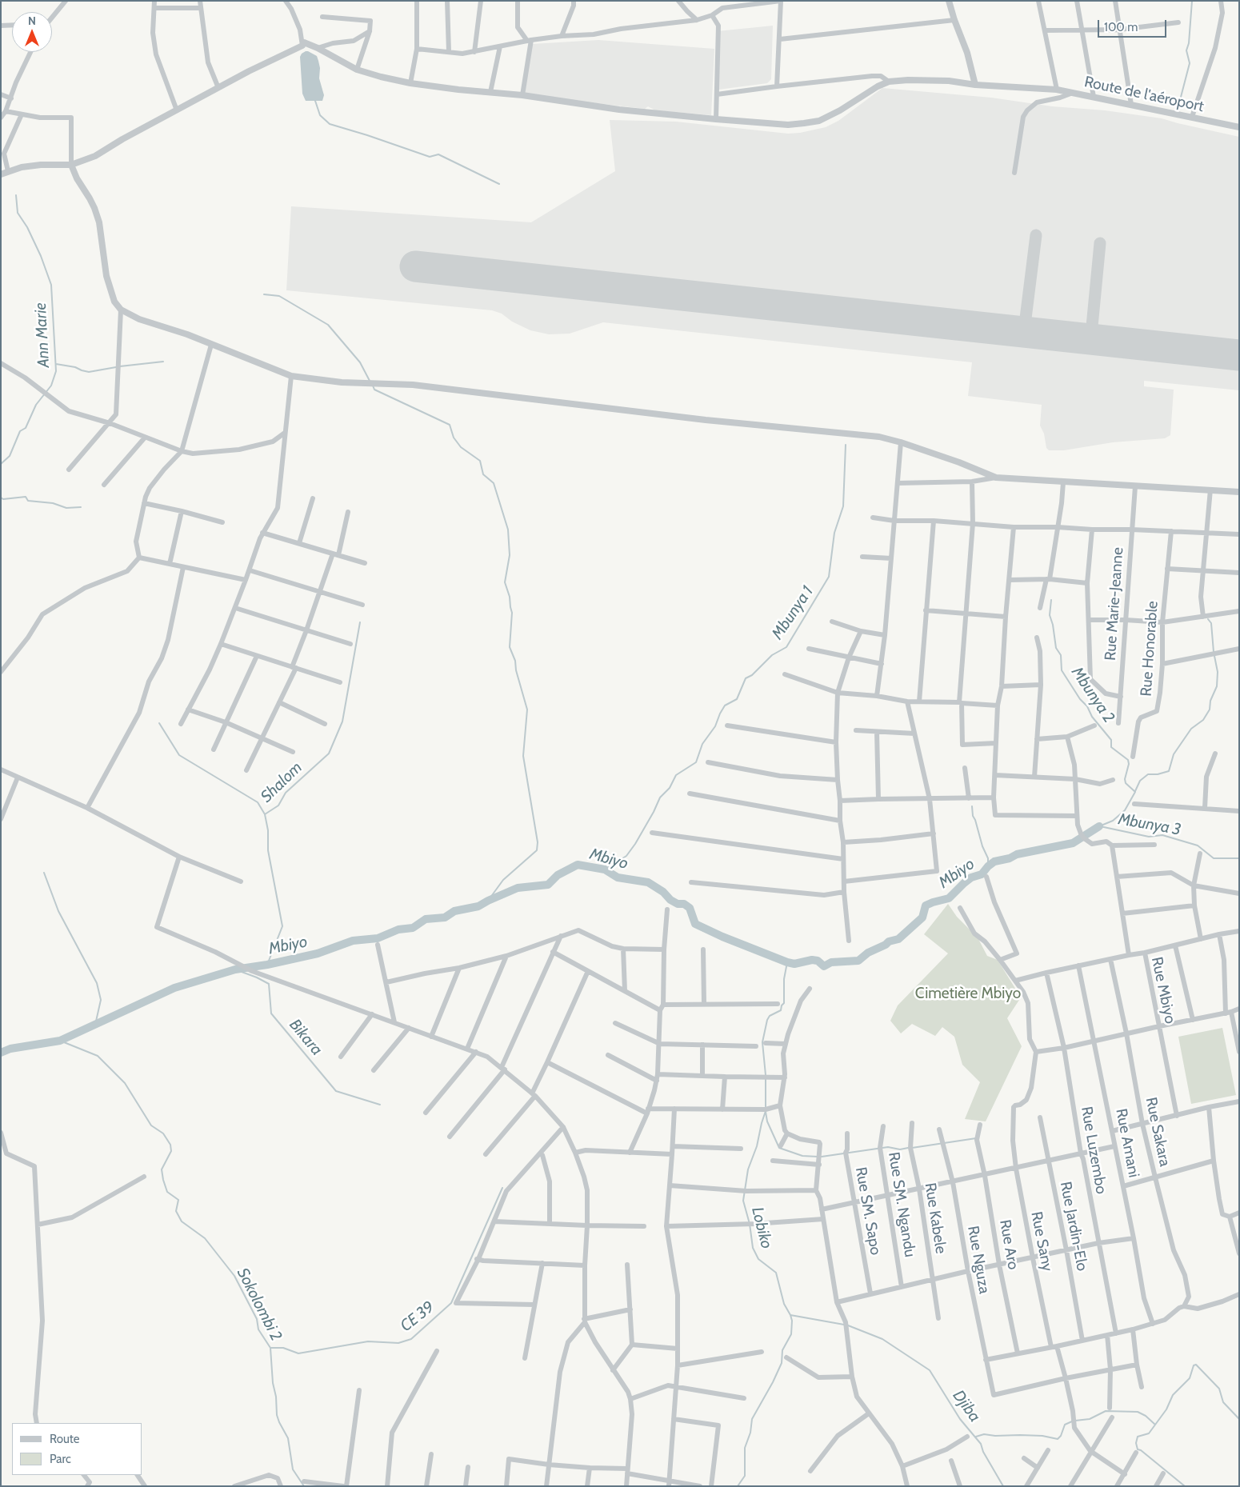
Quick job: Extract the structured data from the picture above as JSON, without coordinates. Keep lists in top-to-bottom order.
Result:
{
  "streets": {
    "street": [
      "Route de l'aéroport",
      "Rue Marie-Jeanne",
      "Rue Honorable",
      "Rue Mbiyo",
      "Rue Sakara",
      "Rue Amani",
      "Rue Luzembo",
      "Rue SM. Ngandu",
      "Rue SM. Sapo",
      "Rue Kabele",
      "Rue Jardin-Elo",
      "Rue Sany",
      "Rue Aro",
      "Rue Nguza"
    ]
  },
  "crossings": [
    ["Rue Sany", "Rue Nguza"]
  ],
  "water": [
    "Ann Marie",
    "Mbunya 1",
    "Mbunya 2",
    "Shalom",
    "Mbunya 3",
    "Mbiyo",
    "Bikara",
    "Lobiko",
    "Sokolombi 2",
    "CE 39",
    "Djiba"
  ],
  "parks": ["Cimetière Mbiyo"],
  "legend": ["Route", "Parc"],
  "scale_bar": "100 m",
  "north": "top"
}
